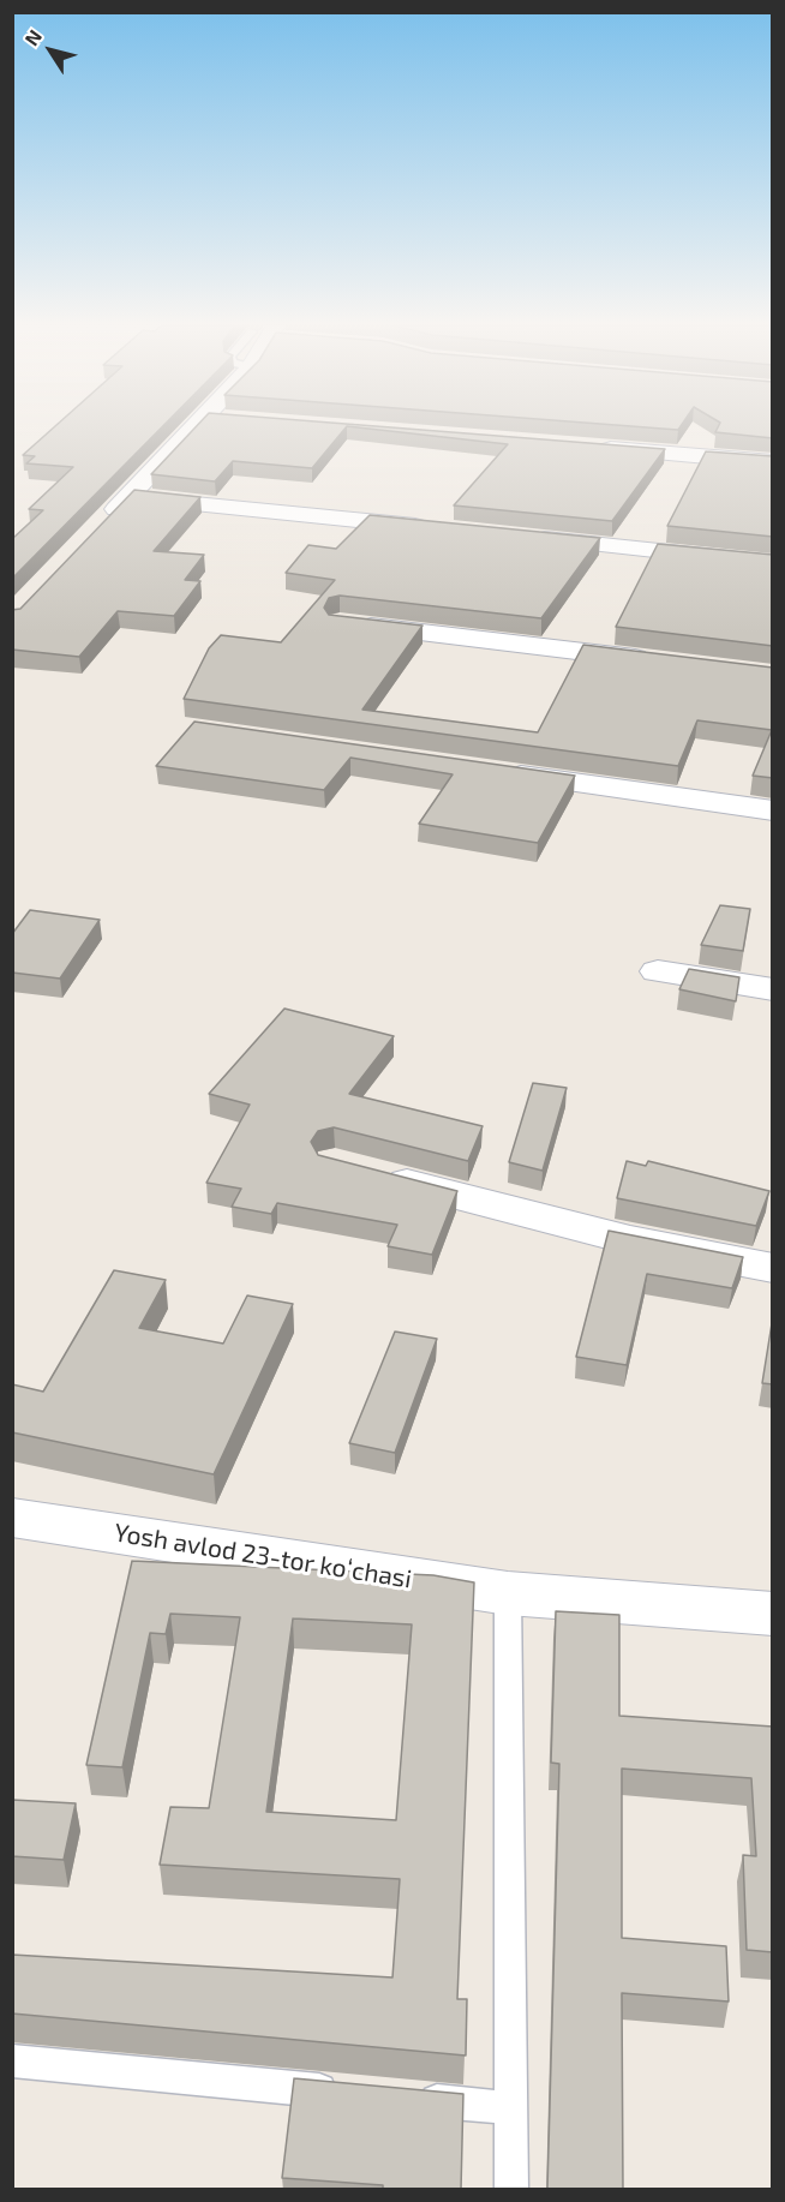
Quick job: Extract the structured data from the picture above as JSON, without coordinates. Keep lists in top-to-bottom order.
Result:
{
  "streets": {
    "street": ["Yosh avlod 23-tor koʻchasi"]
  },
  "north": "top left"
}
